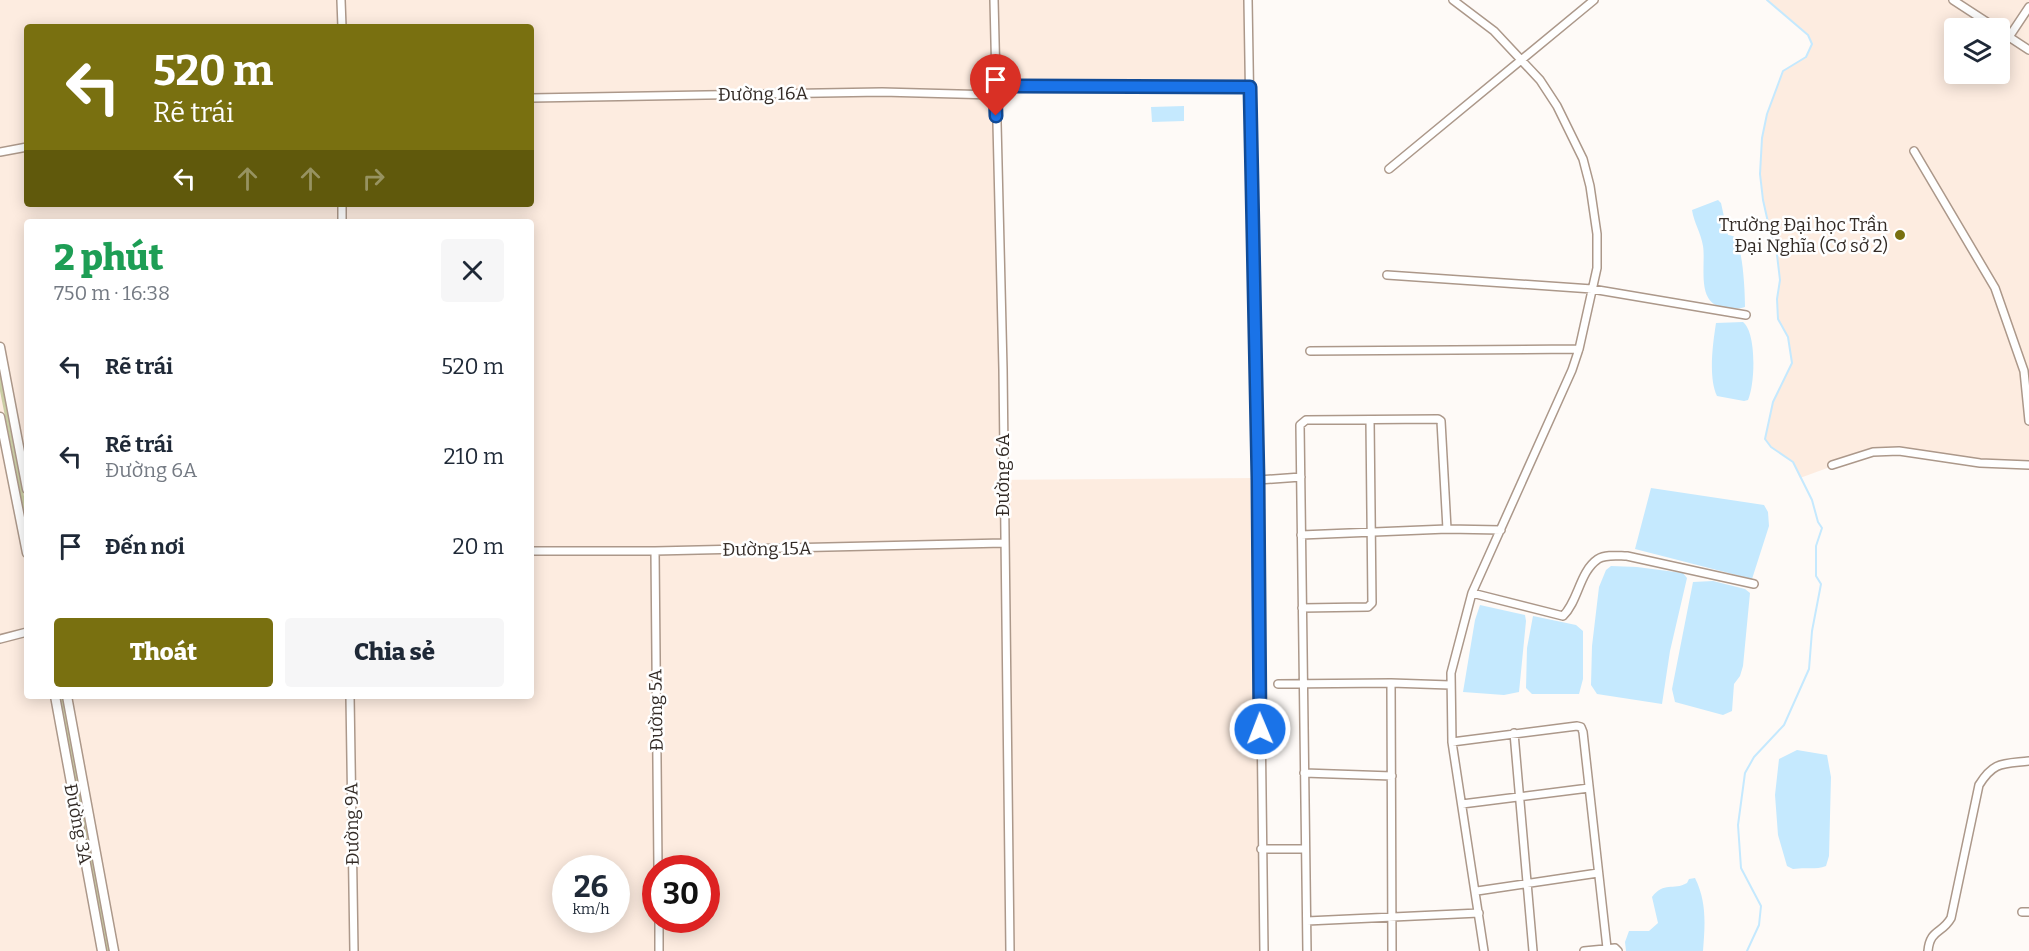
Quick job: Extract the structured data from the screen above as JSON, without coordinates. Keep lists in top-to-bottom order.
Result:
{
  "streets": {
    "street": [
      "Đường 16A",
      "Đường 6A",
      "Đường 15A",
      "Đường 5A",
      "Đường 3A",
      "Đường 9A"
    ]
  },
  "crossings": [
    ["Đường 16A", "Đường 6A"],
    ["Đường 6A", "Đường 15A"],
    ["Đường 15A", "Đường 5A"]
  ],
  "places": ["Trường Đại học Trần Đại Nghĩa (Cơ sở 2)"],
  "page": {
    "turn": ["520 m", "Rẽ trái"],
    "heading": ["2 phút", "750 m · 16:38"],
    "list": [
      {
        "name": "Rẽ trái",
        "value": "520 m"
      },
      {
        "name": "Rẽ trái",
        "note": "Đường 6A",
        "value": "210 m"
      },
      {
        "name": "Đến nơi",
        "value": "20 m"
      }
    ],
    "buttons": ["Thoát", "Chia sẻ"],
    "speed": "26 km/h",
    "limit": "30"
  }
}
